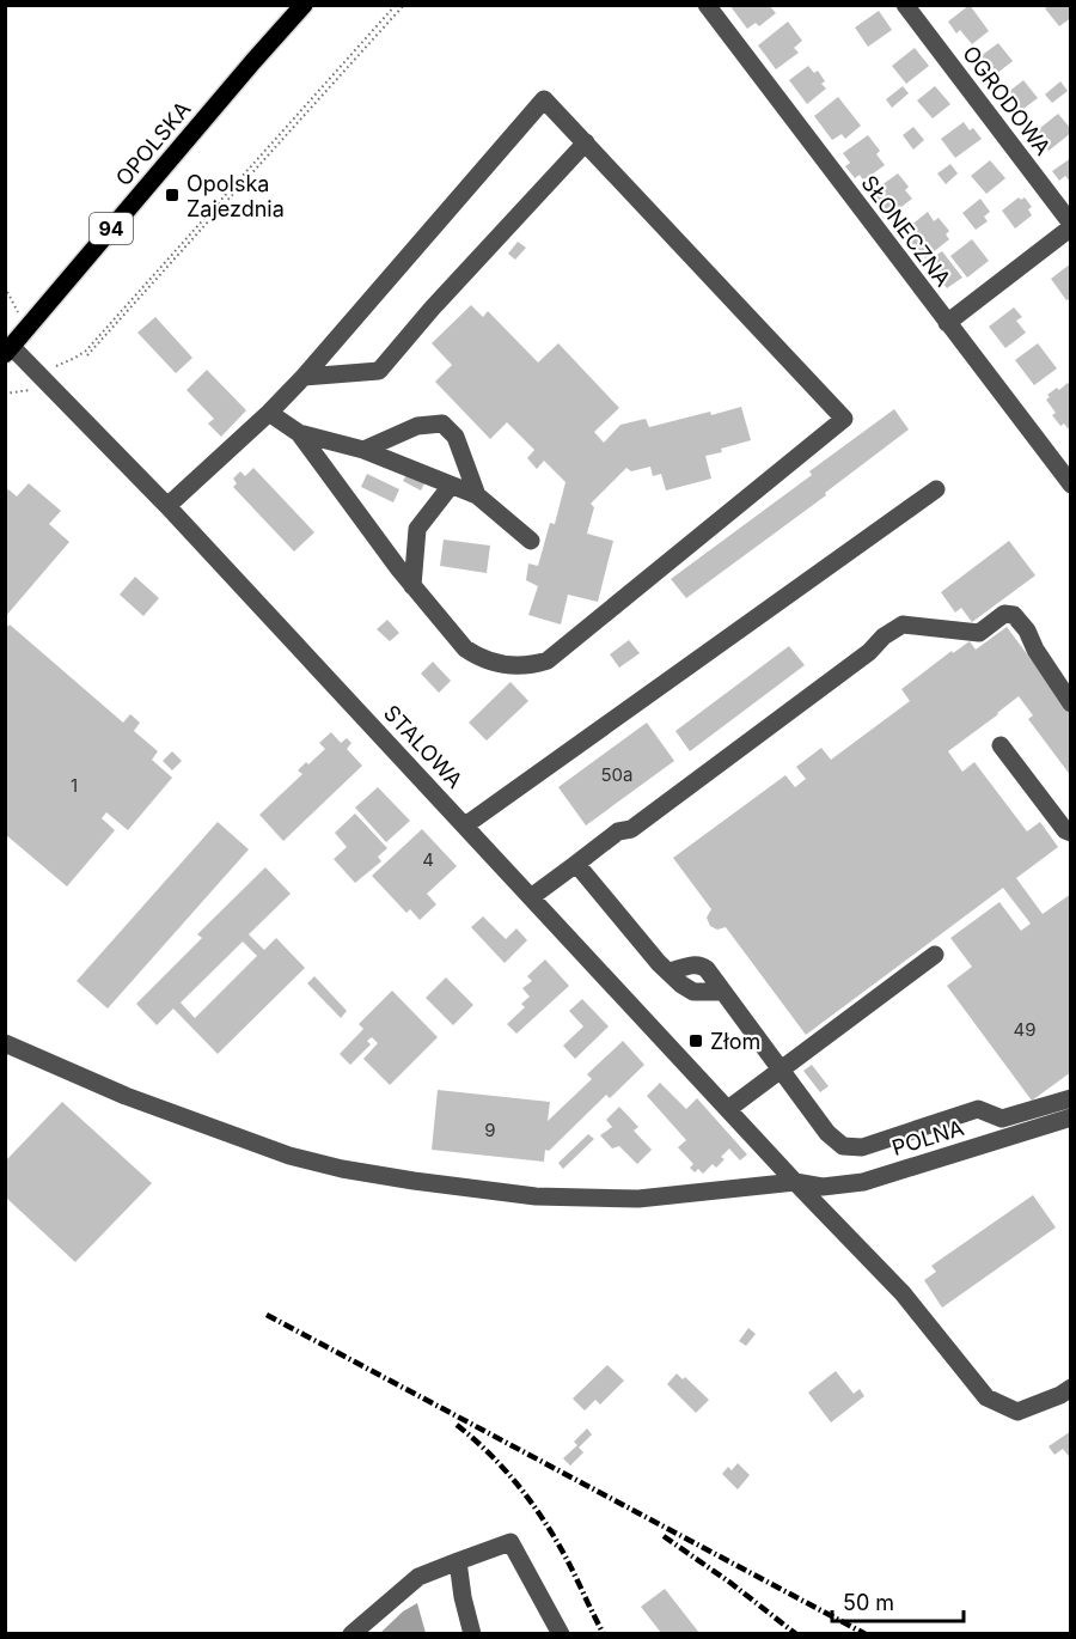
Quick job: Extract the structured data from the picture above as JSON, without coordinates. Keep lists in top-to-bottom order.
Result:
{
  "streets": {
    "main road": ["OPOLSKA", "94"],
    "street": [
      "OGRODOWA",
      "SŁONECZNA",
      "STALOWA",
      "POLNA"
    ]
  },
  "crossings": [
    ["OPOLSKA", "STALOWA"],
    ["STALOWA", "POLNA"]
  ],
  "places": {
    "transit": ["Opolska Zajezdnia", "Złom"]
  },
  "house_numbers": [
    "50a",
    "1",
    "4",
    "49",
    "9"
  ],
  "scale_bar": "50 m"
}
